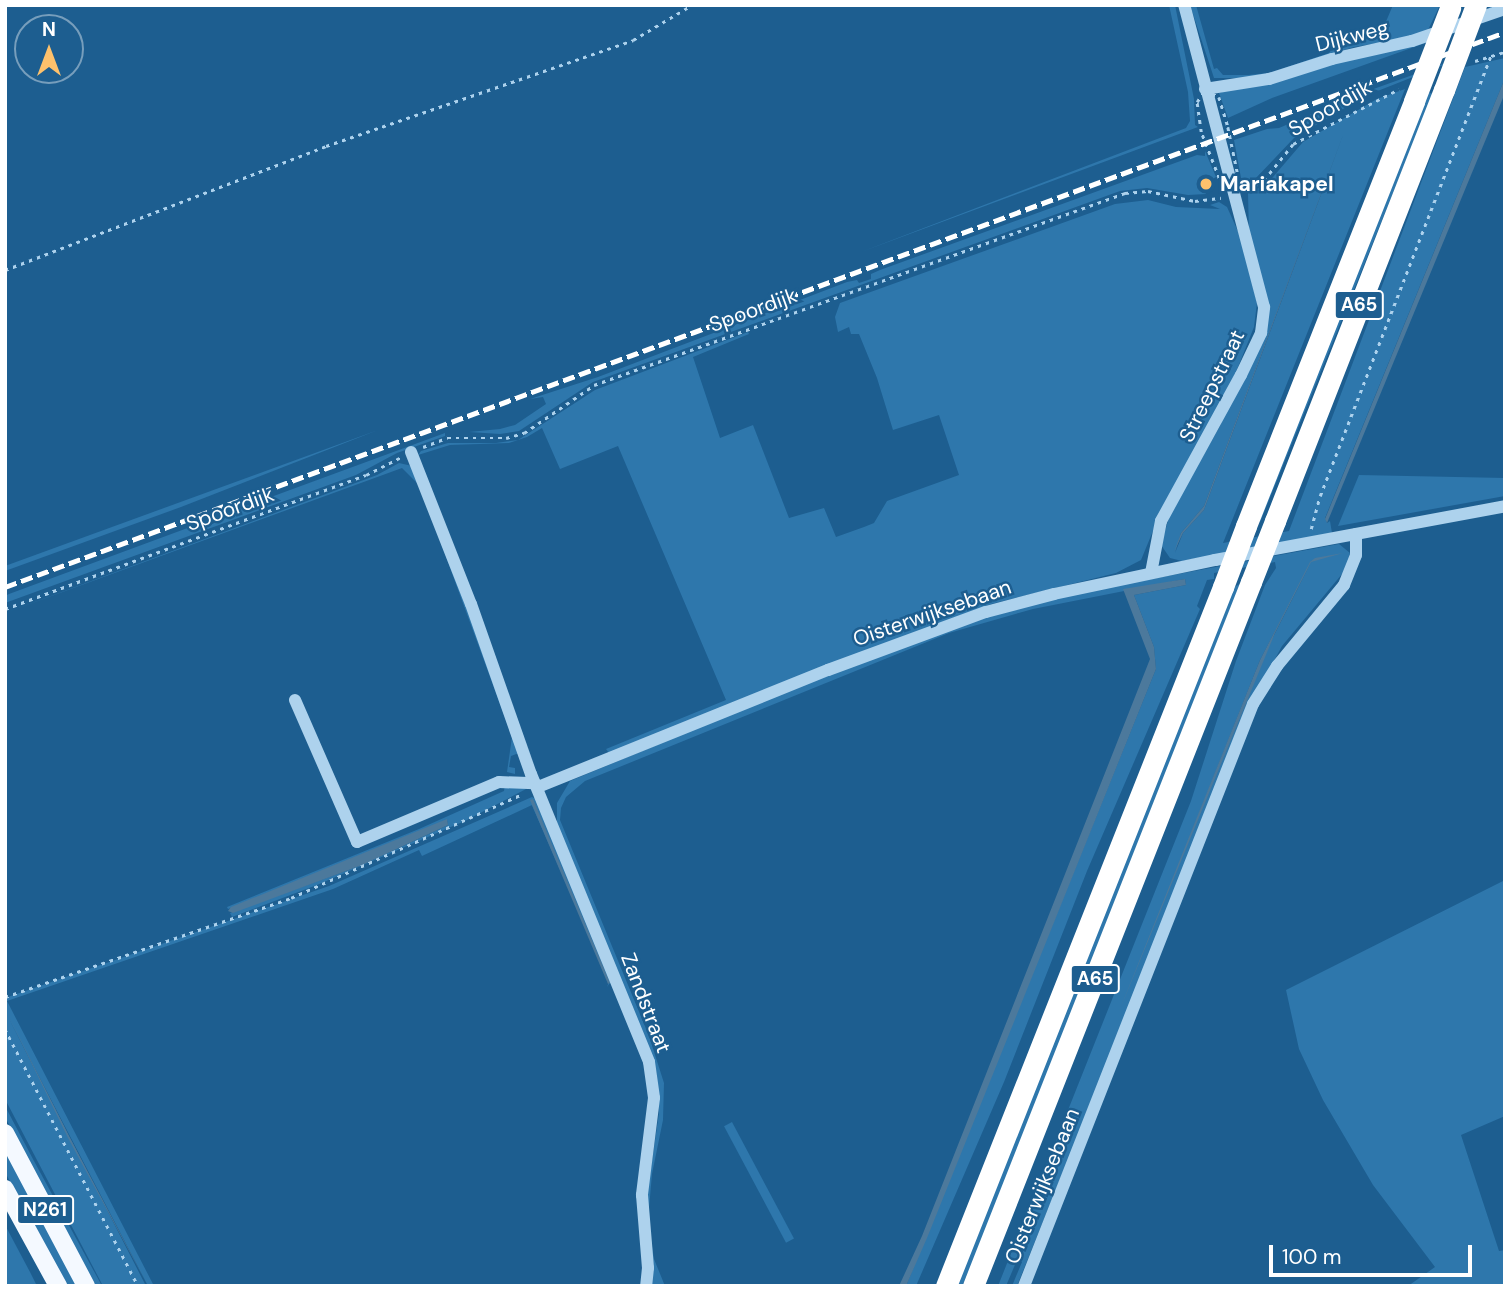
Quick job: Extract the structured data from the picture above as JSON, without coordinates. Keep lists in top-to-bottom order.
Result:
{
  "streets": {
    "highway": ["A65"],
    "main road": ["N261"],
    "street": [
      "Dijkweg",
      "Streepstraat",
      "Oisterwijksebaan",
      "Zandstraat"
    ],
    "path": ["Spoordijk"]
  },
  "crossings": [
    ["Dijkweg", "Streepstraat"],
    ["Spoordijk", "A65"],
    ["Spoordijk", "Streepstraat"],
    ["Spoordijk", "Zandstraat"],
    ["Streepstraat", "Oisterwijksebaan"],
    ["Oisterwijksebaan", "Zandstraat"]
  ],
  "places": ["Mariakapel"],
  "scale_bar": "100 m",
  "north": "top"
}
